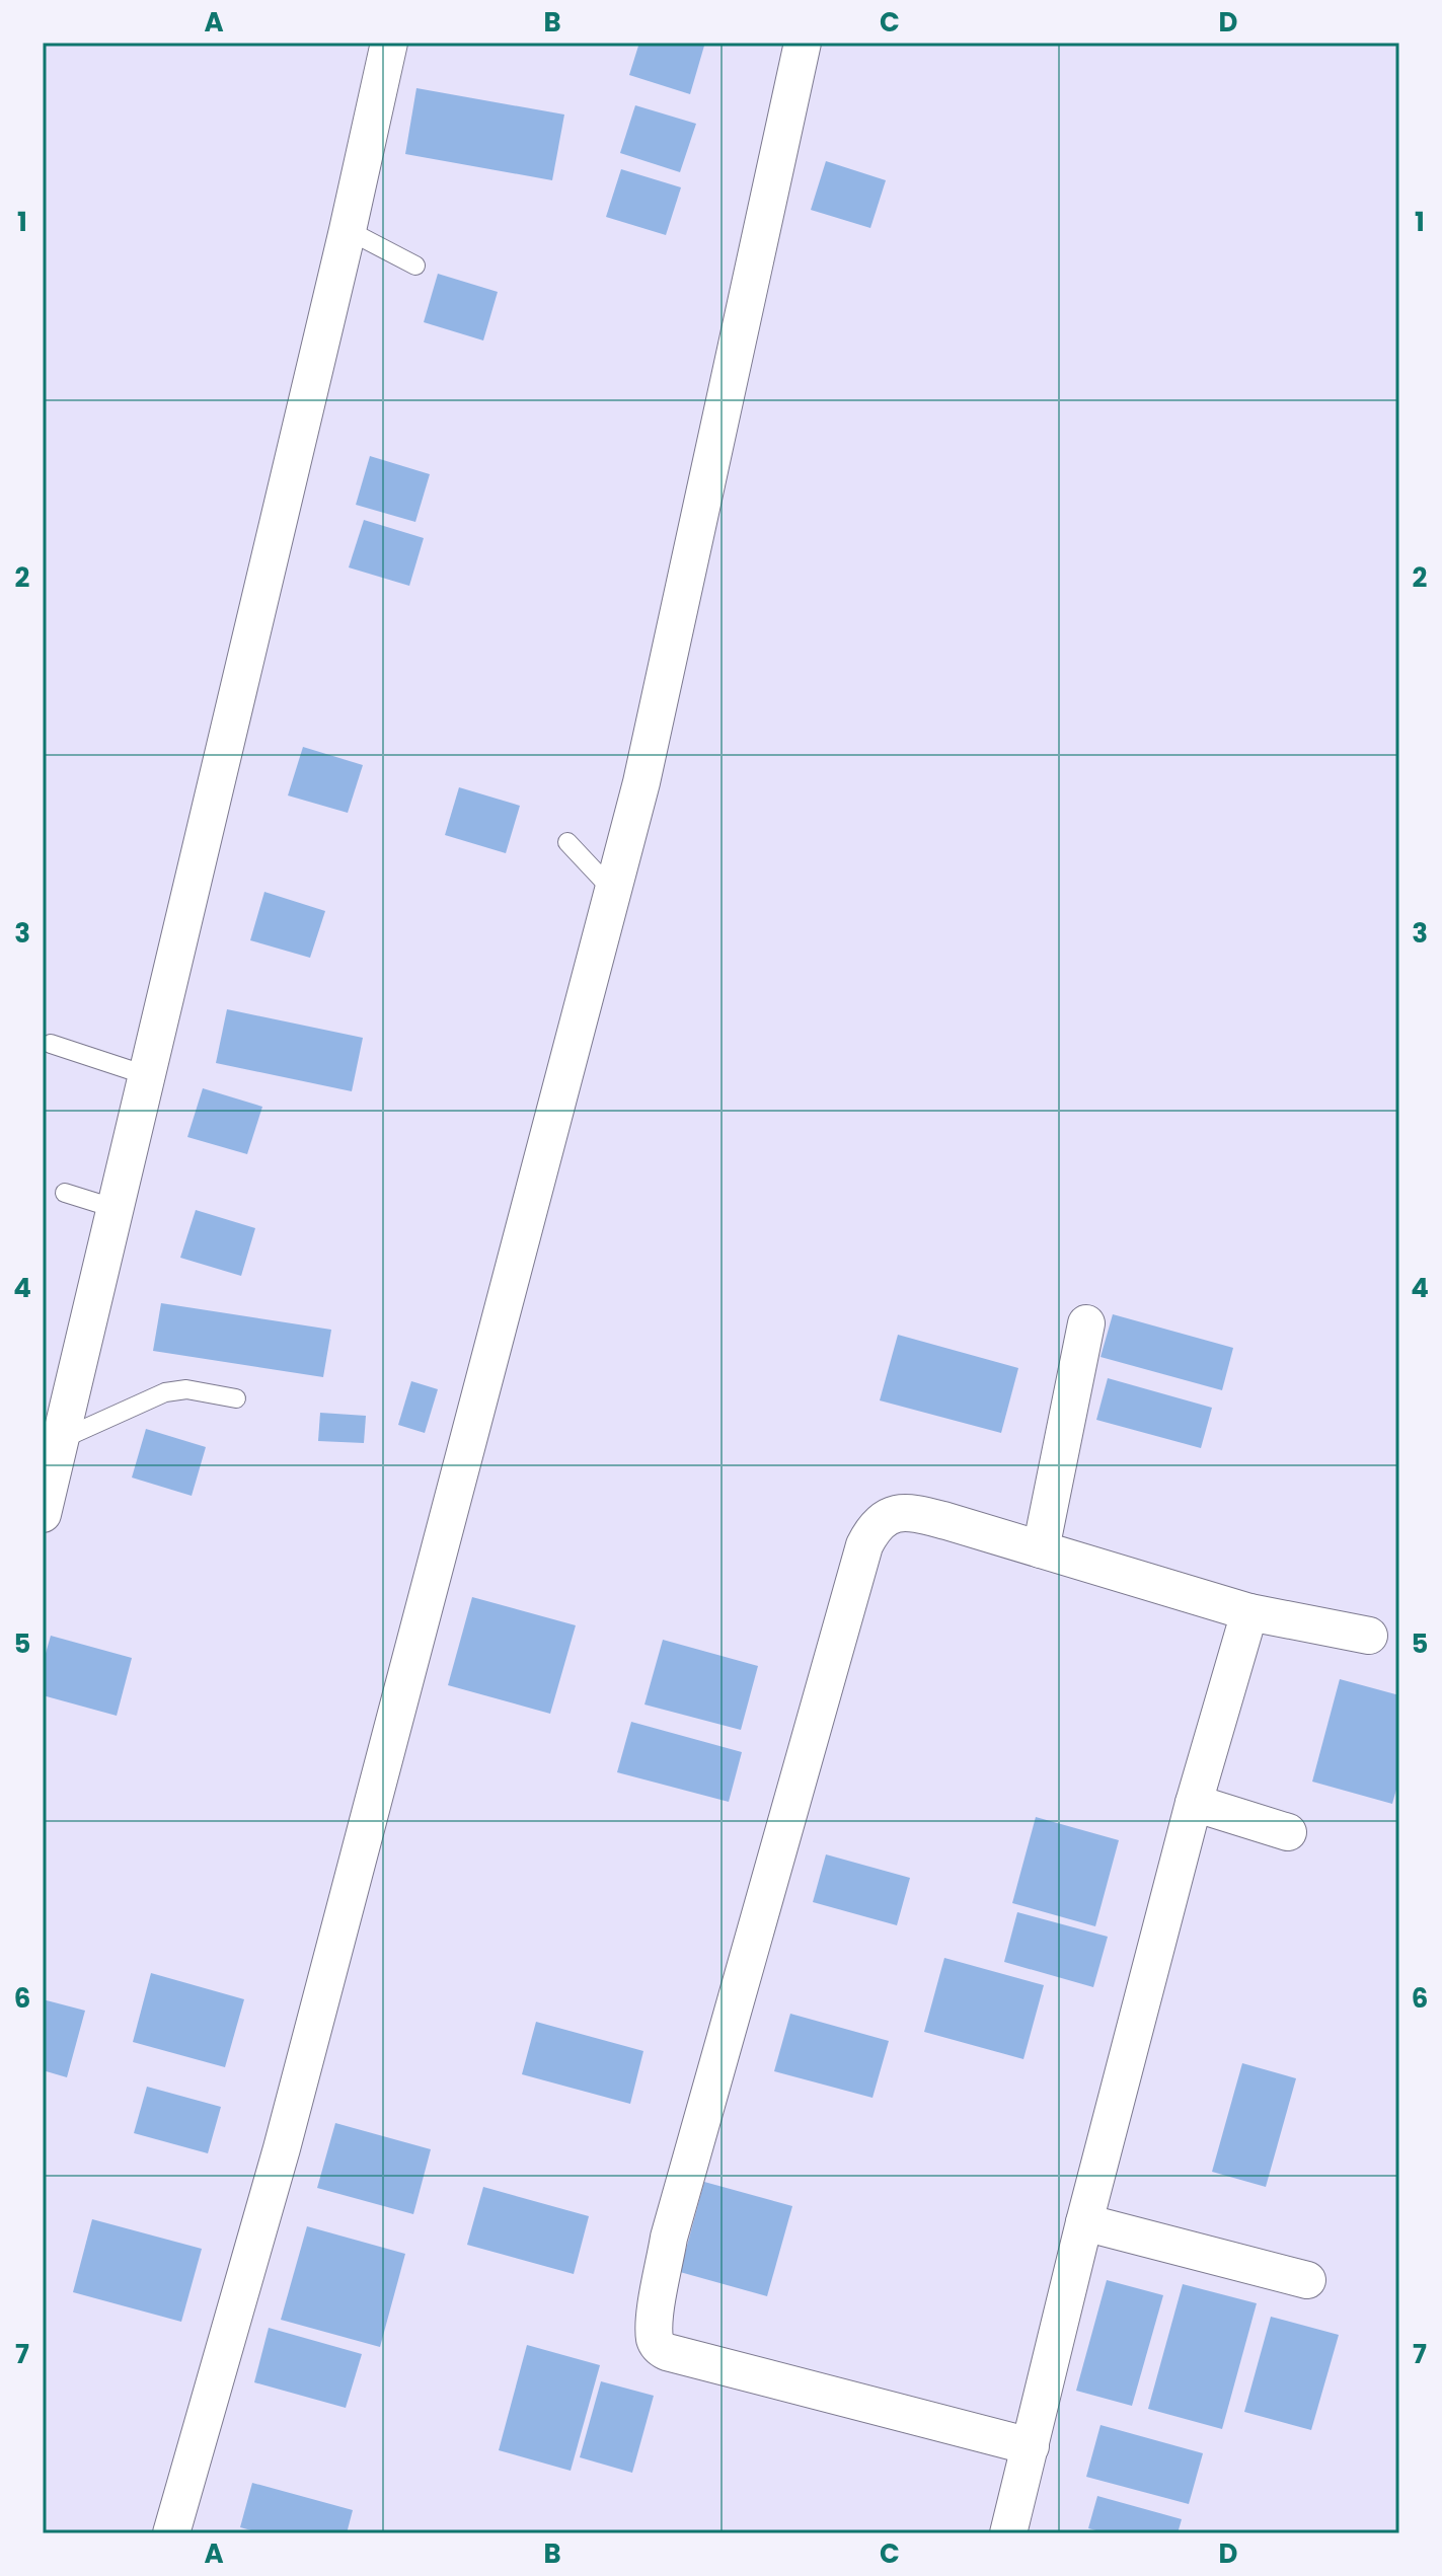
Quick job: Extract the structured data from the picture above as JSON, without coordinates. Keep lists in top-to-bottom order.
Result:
{
  "grid": {
    "columns": [
      "A",
      "B",
      "C",
      "D"
    ],
    "rows": [
      "1",
      "2",
      "3",
      "4",
      "5",
      "6",
      "7"
    ]
  }
}
